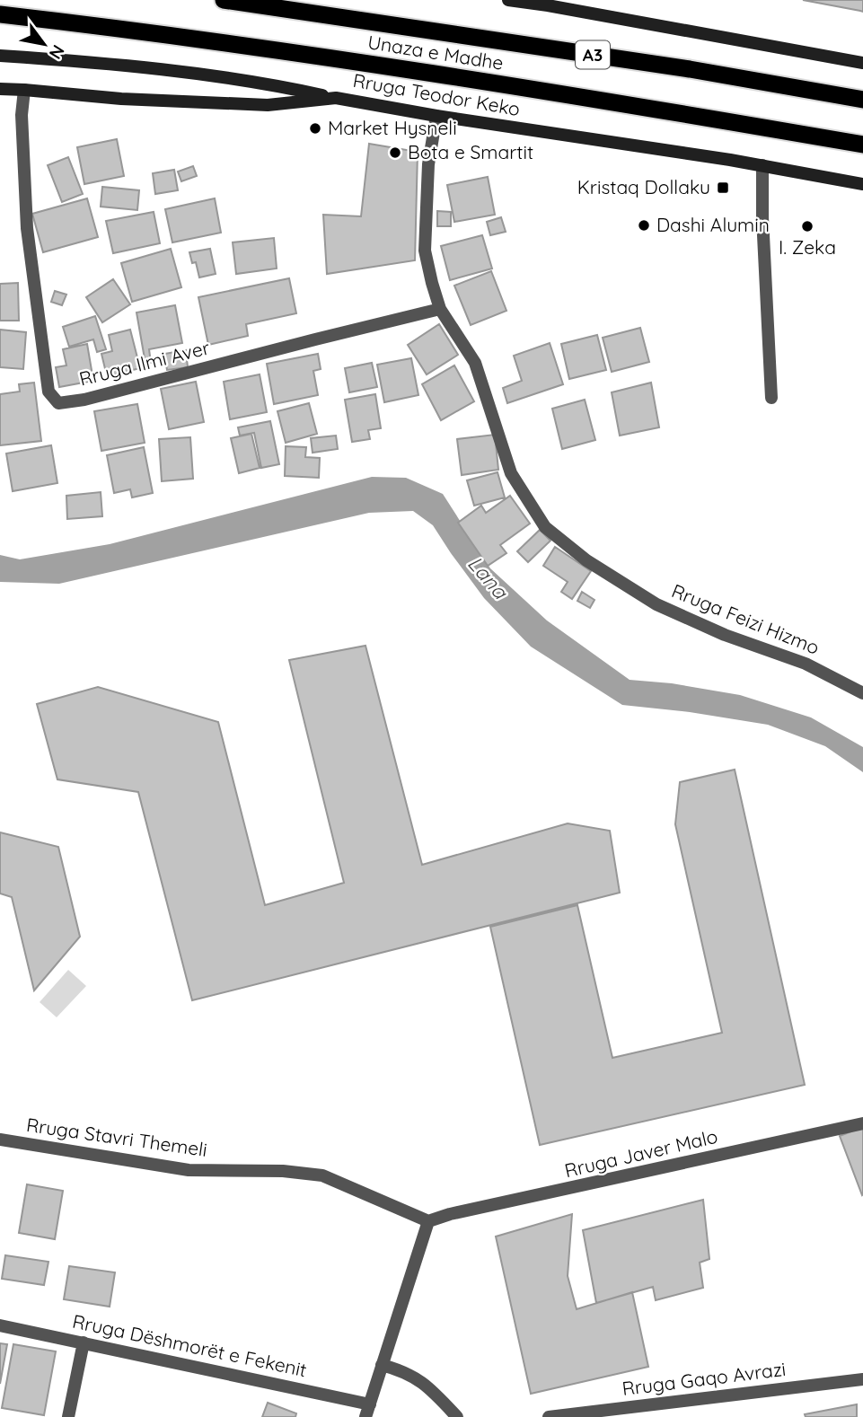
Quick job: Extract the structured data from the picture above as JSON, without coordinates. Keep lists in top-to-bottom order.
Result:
{
  "streets": {
    "highway": ["Unaza e Madhe", "A3"],
    "main road": ["Rruga Teodor Keko"],
    "street": [
      "Rruga Ilmi Aver",
      "Rruga Feizi Hizmo",
      "Rruga Stavri Themeli",
      "Rruga Javer Malo",
      "Rruga Dëshmorët e Fekenit",
      "Rruga Gaqo Avrazi"
    ]
  },
  "crossings": [
    ["Rruga Teodor Keko", "Rruga Ilmi Aver"],
    ["Rruga Teodor Keko", "Rruga Feizi Hizmo"],
    ["Rruga Ilmi Aver", "Rruga Feizi Hizmo"],
    ["Rruga Stavri Themeli", "Rruga Javer Malo"]
  ],
  "water": ["Lana"],
  "places": {
    "other": [
      "Market Hysneli",
      "Bota e Smartit",
      "Dashi Alumin",
      "I. Zeka"
    ],
    "transit": ["Kristaq Dollaku"]
  },
  "north": "bottom right"
}
